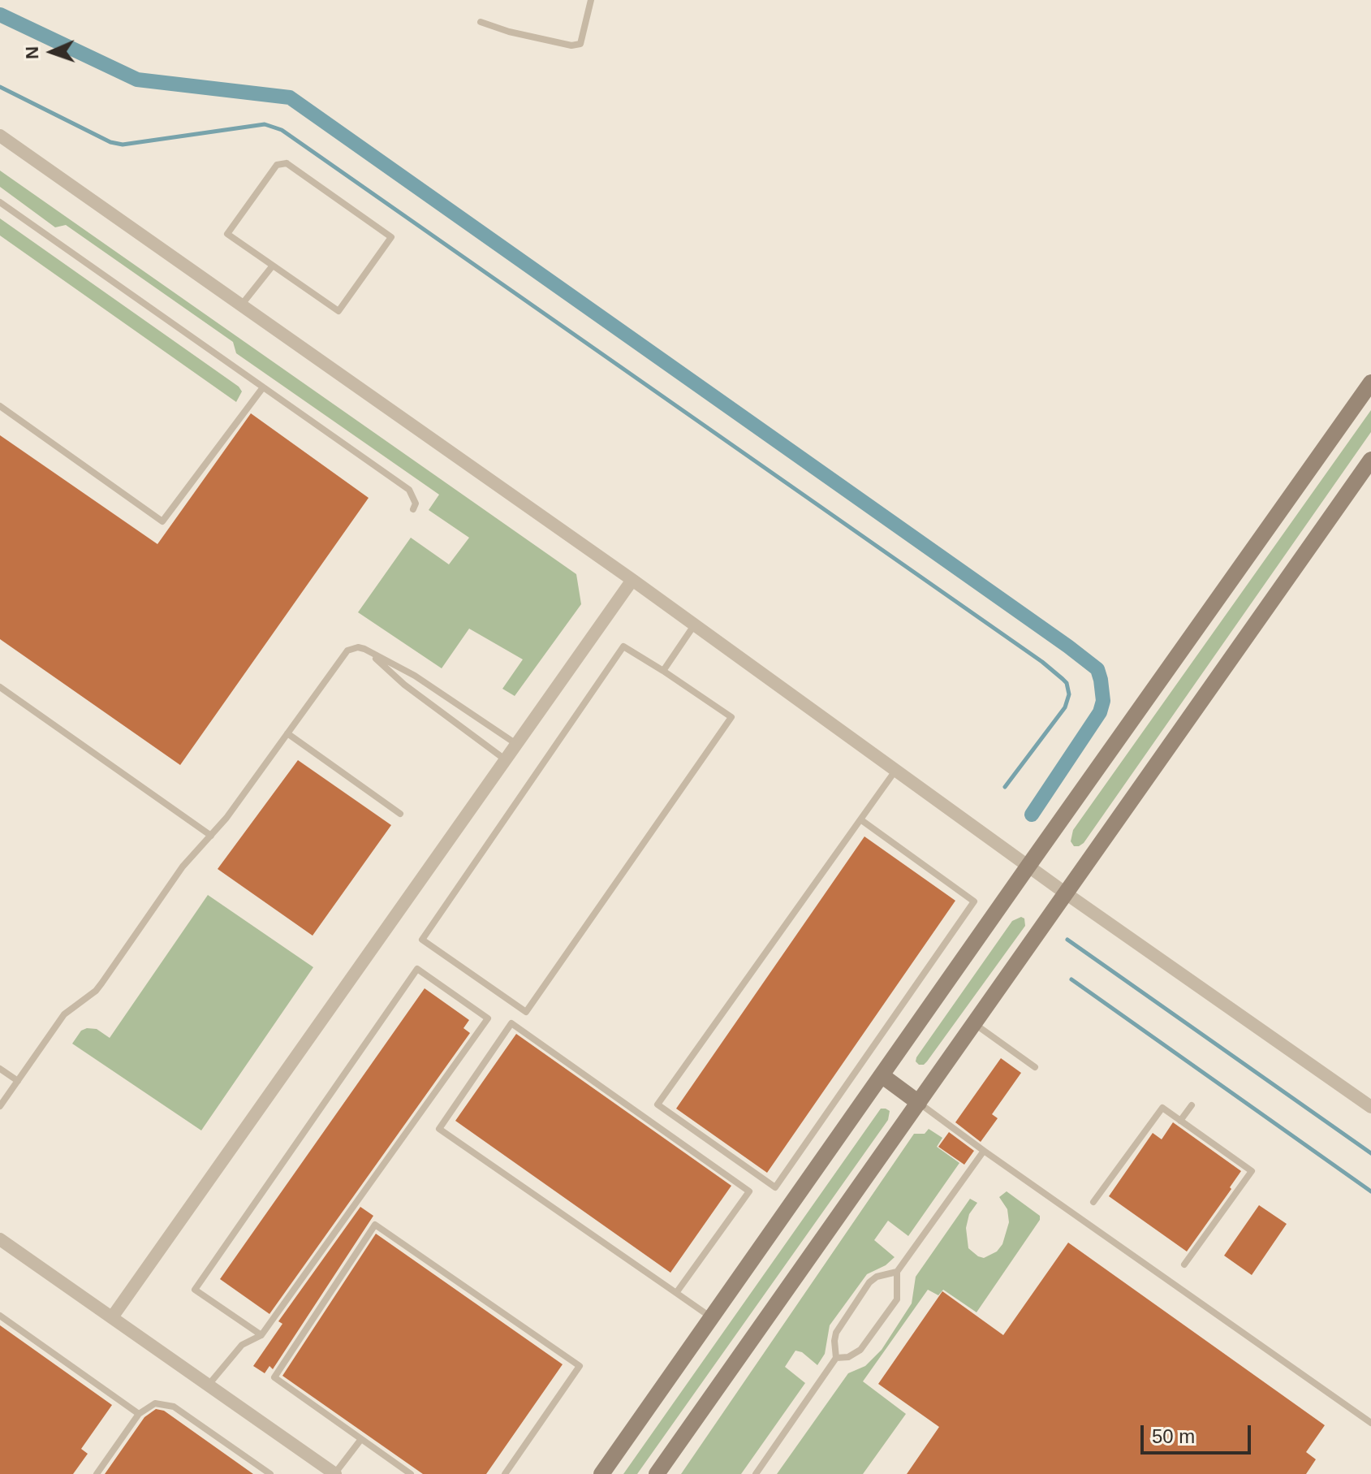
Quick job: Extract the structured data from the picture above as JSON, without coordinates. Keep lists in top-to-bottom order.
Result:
{
  "scale_bar": "50 m",
  "north": "left"
}
